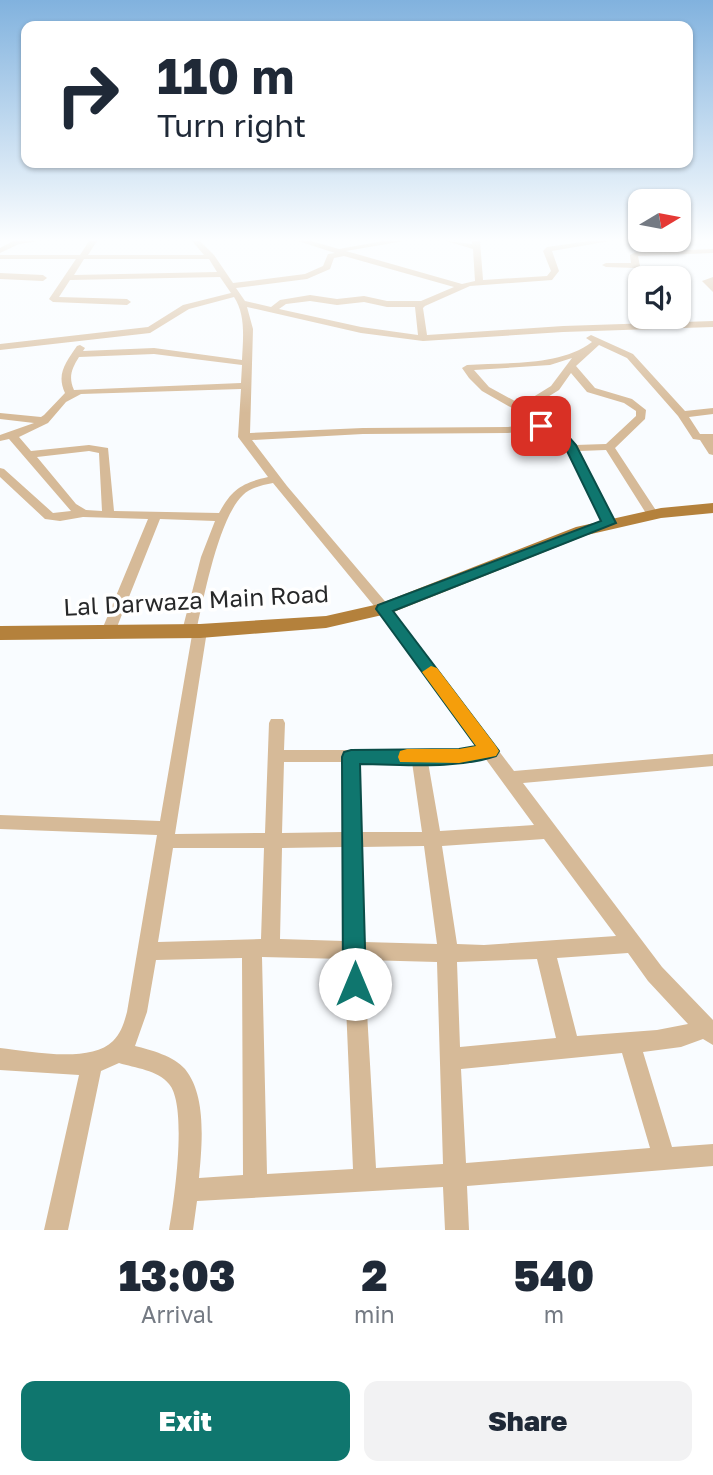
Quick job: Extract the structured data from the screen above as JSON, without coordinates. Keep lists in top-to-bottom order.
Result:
{
  "streets": {
    "main road": ["Lal Darwaza Main Road"]
  },
  "north": "right",
  "page": {
    "turn": ["110 m", "Turn right"],
    "eta": [
      "13:03",
      "Arrival",
      "2",
      "min",
      "540",
      "m"
    ],
    "buttons": ["Exit", "Share"]
  }
}
